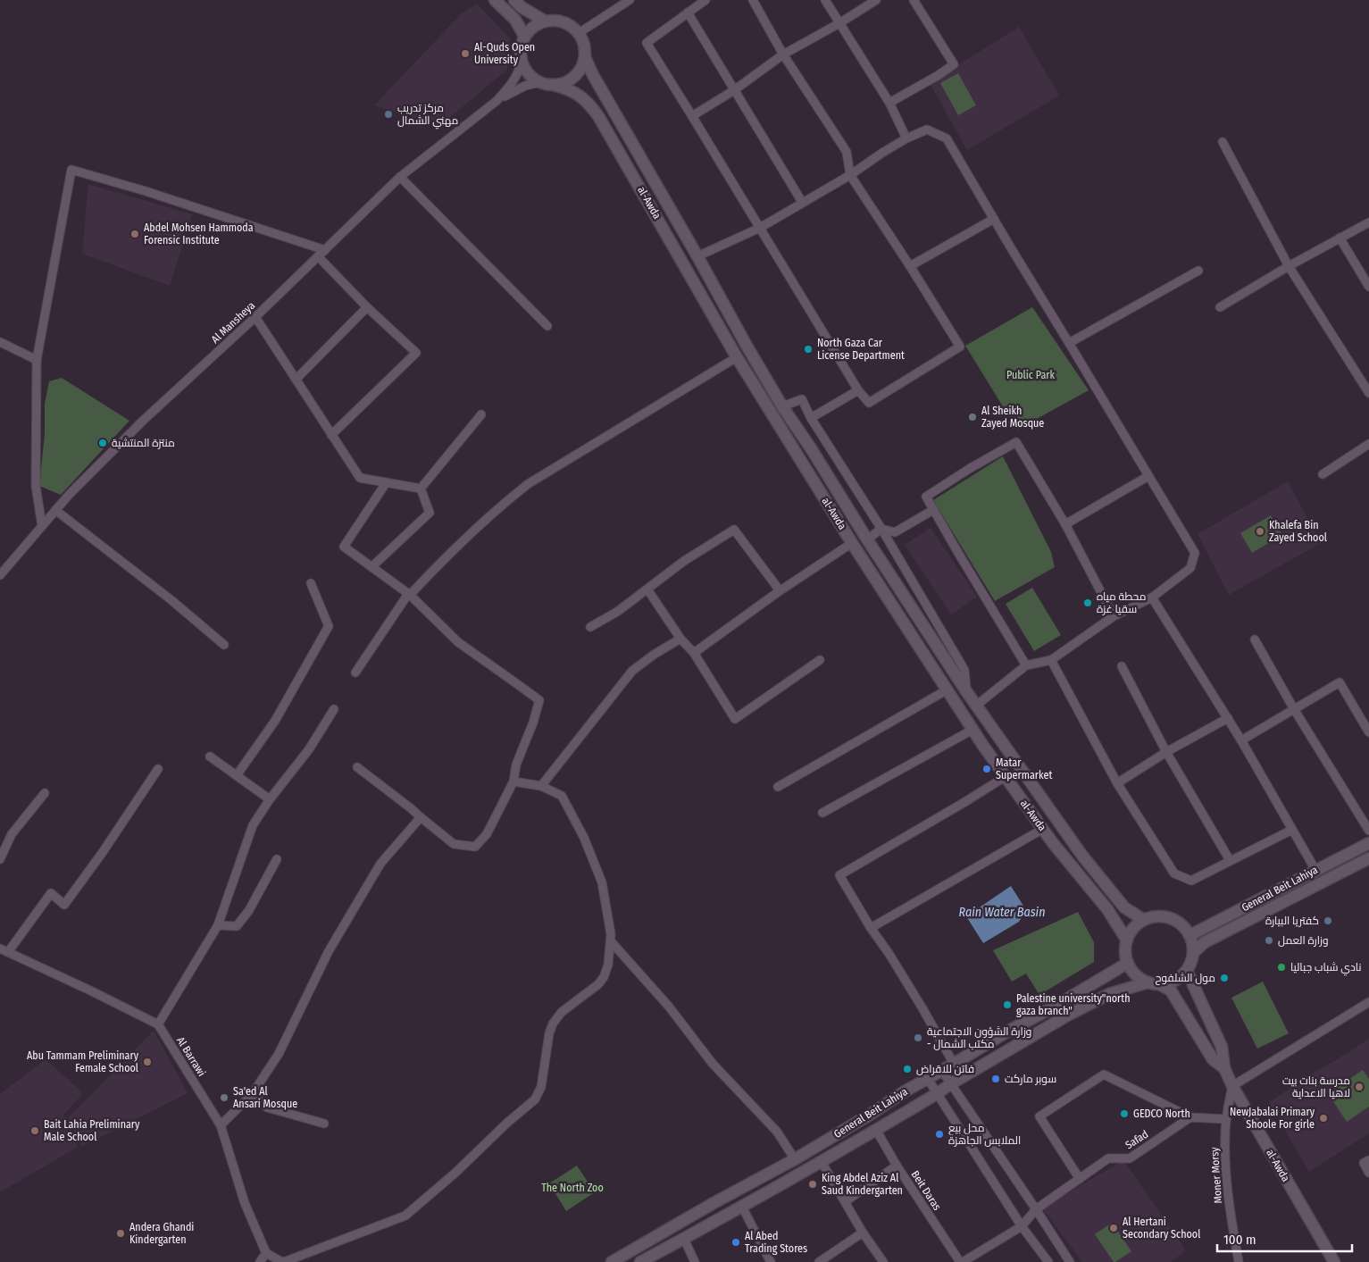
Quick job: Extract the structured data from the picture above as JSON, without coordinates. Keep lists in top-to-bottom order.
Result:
{
  "streets": {
    "main road": ["al-Awda", "General Beit Lahiya"],
    "street": [
      "Al Mansheya",
      "Al Barrawi",
      "Safad",
      "Moner Morsy",
      "Beit Daras"
    ]
  },
  "crossings": [
    ["al-Awda", "Al Mansheya"],
    ["al-Awda", "General Beit Lahiya"],
    ["al-Awda", "Moner Morsy"],
    ["General Beit Lahiya", "Beit Daras"],
    ["Safad", "Beit Daras"]
  ],
  "water": ["Rain Water Basin"],
  "parks": ["Public Park", "The North Zoo"],
  "places": [
    "Al-Quds Open University",
    "مركز تدريب مهني الشمال",
    "Abdel Mohsen Hammoda Forensic Institute",
    "North Gaza Car License Department",
    "Al Sheikh Zayed Mosque",
    "منتزة المنتشية",
    "Khalefa Bin Zayed School",
    "محطة مياه سقيا غزة",
    "Matar Supermarket",
    "كفتريا البيارة",
    "وزارة العمل",
    "نادي شباب جباليا",
    "مول الشلفوح",
    "Palestine university\"north gaza branch\"",
    "وزارة الشؤون الاجتماعية - مكتب الشمال",
    "Abu Tammam Preliminary Female School",
    "فاتن للاقراض",
    "سوبر ماركت",
    "مدرسة بنات بيت لاهيا الاعداية",
    "Sa'ed Al Ansari Mosque",
    "GEDCO North",
    "NewJabalai Primary Shoole For girle",
    "Bait Lahia Preliminary Male School",
    "محل بيع الملابس الجاهزة",
    "King Abdel Aziz Al Saud Kindergarten",
    "Al Hertani Secondary School",
    "Andera Ghandi Kindergarten",
    "Al Abed Trading Stores"
  ],
  "scale_bar": "100 m"
}
